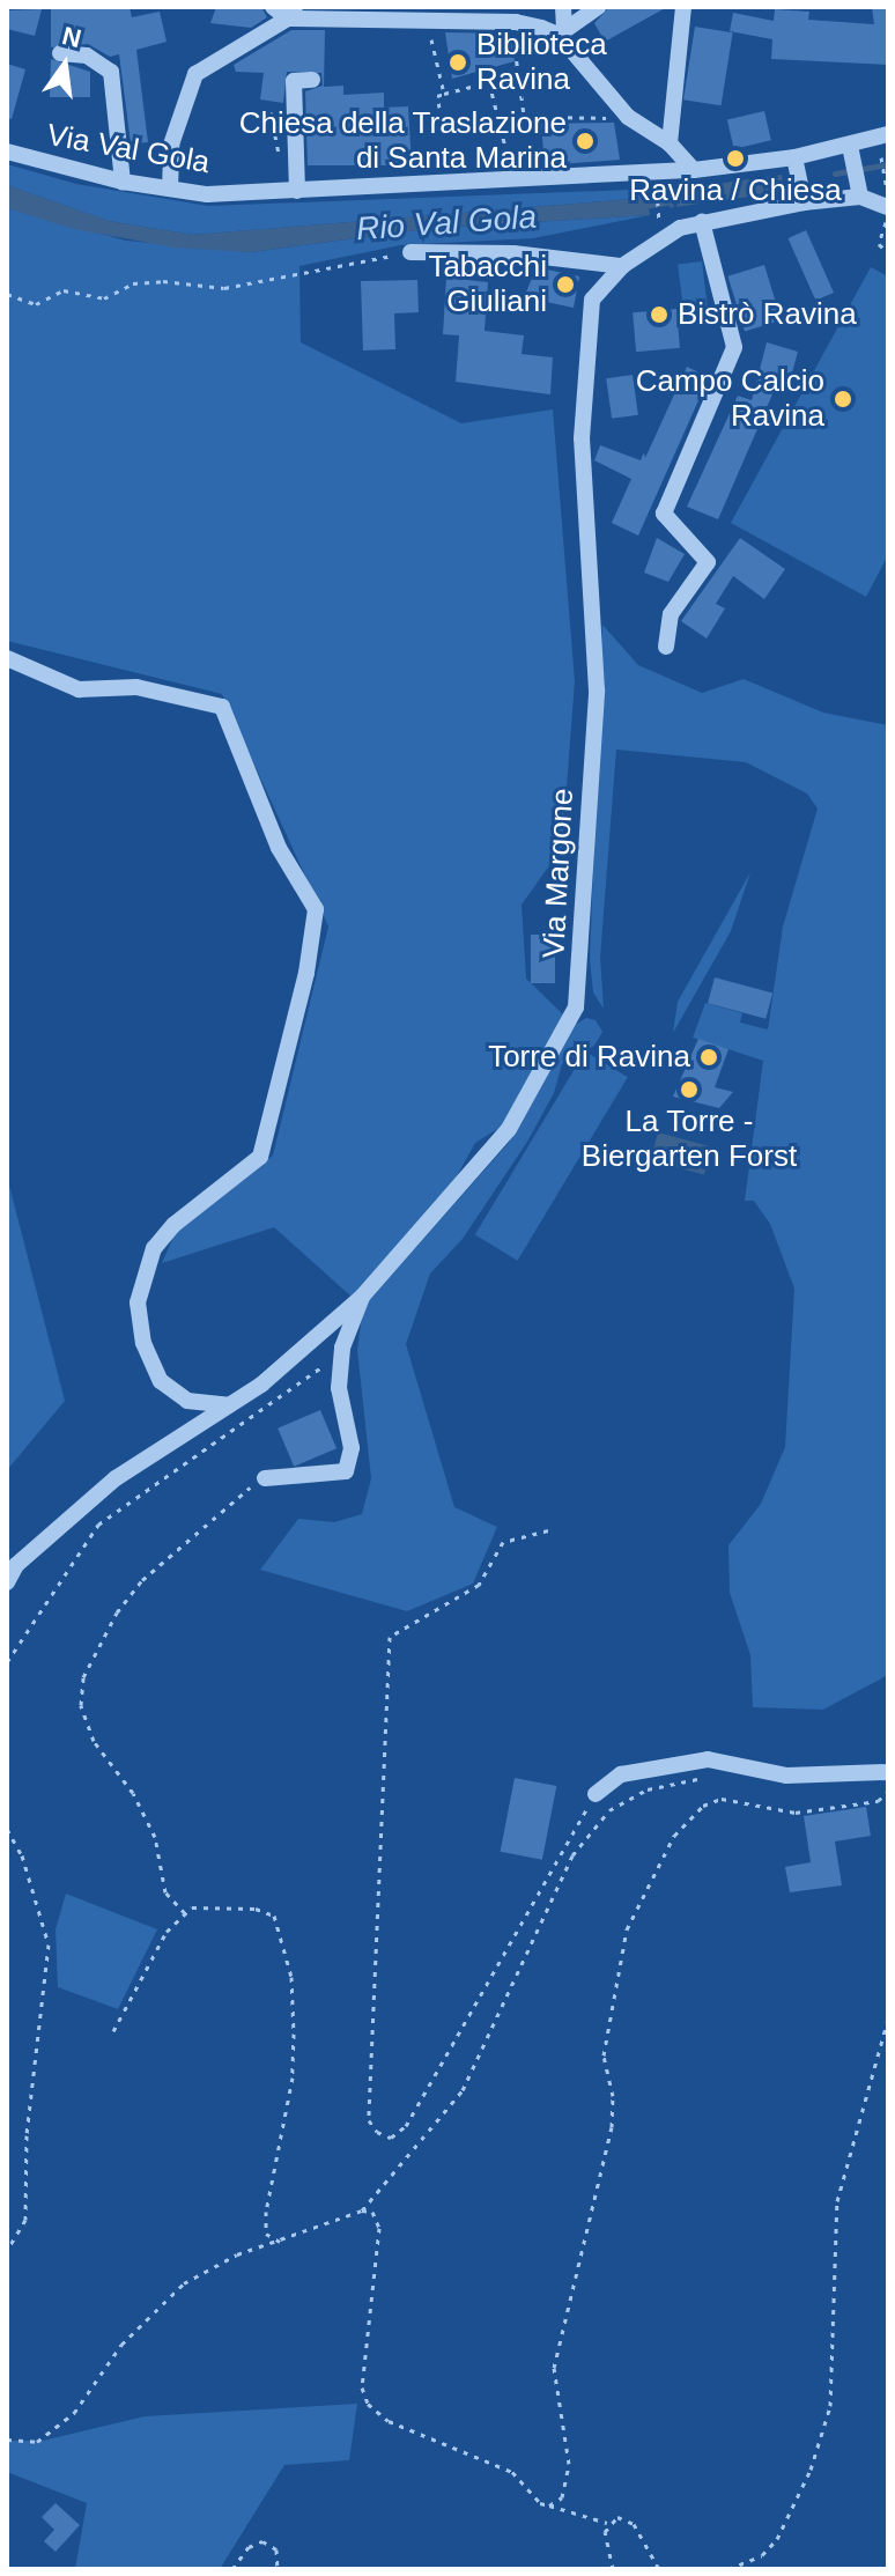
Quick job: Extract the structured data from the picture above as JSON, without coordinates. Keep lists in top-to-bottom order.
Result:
{
  "streets": {
    "street": ["Via Val Gola", "Via Margone"]
  },
  "crossings": [
    ["Via Val Gola", "Via Margone"]
  ],
  "water": ["Rio Val Gola"],
  "places": [
    "Biblioteca Ravina",
    "Chiesa della Traslazione di Santa Marina",
    "Ravina / Chiesa",
    "Tabacchi Giuliani",
    "Bistrò Ravina",
    "Campo Calcio Ravina",
    "Torre di Ravina",
    "La Torre - Biergarten Forst"
  ],
  "north": "top"
}
